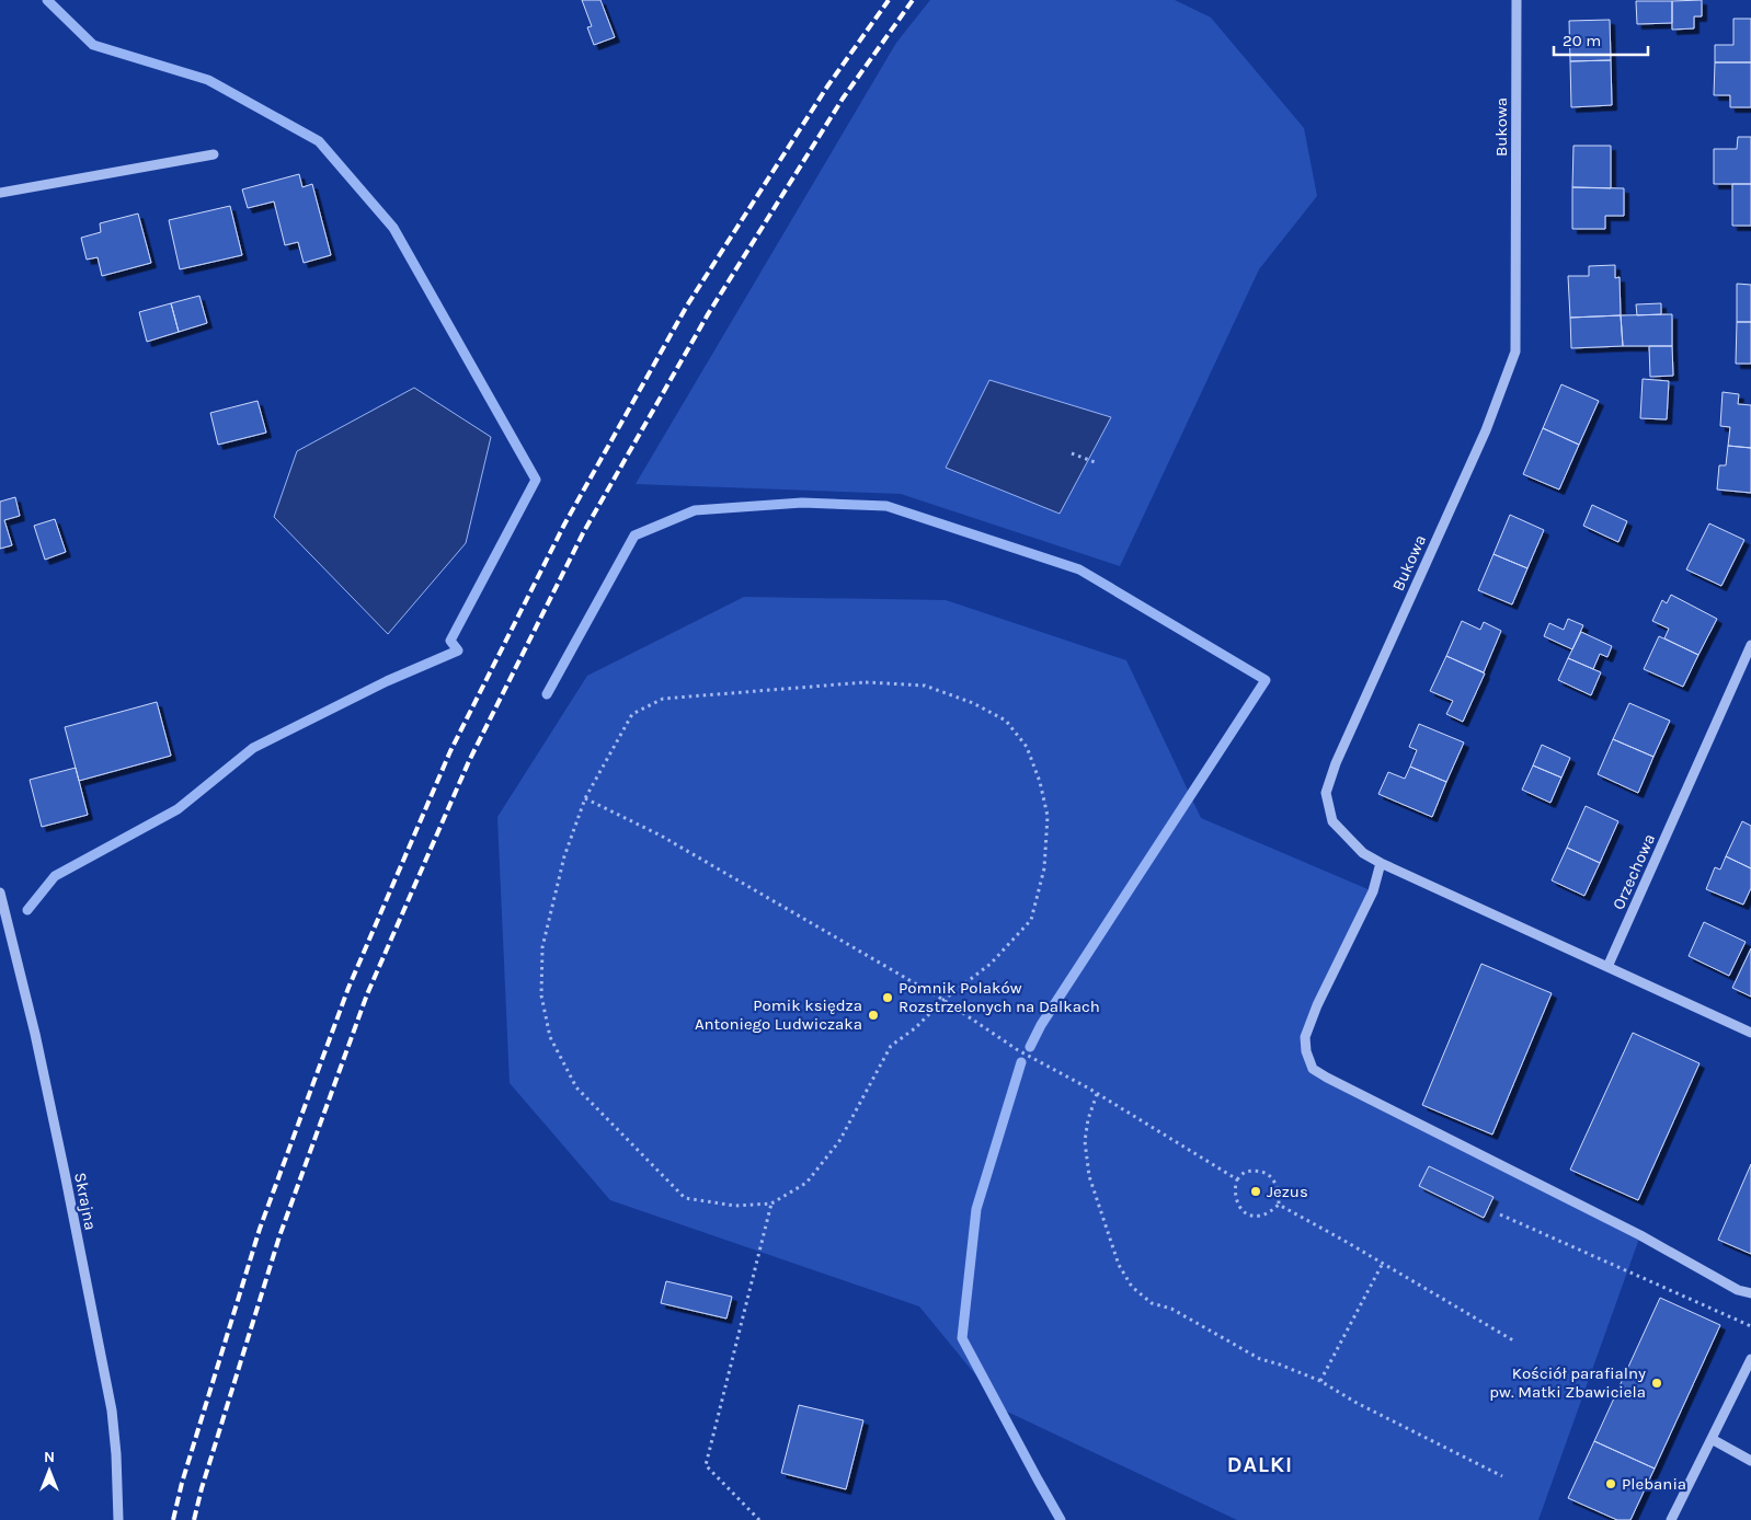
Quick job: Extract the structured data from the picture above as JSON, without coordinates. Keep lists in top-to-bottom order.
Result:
{
  "streets": {
    "street": ["Bukowa", "Orzechowa", "Skrajna"]
  },
  "crossings": [
    ["Bukowa", "Orzechowa"]
  ],
  "districts": ["DALKI"],
  "places": [
    "Pomnik Polaków Rozstrzelonych na Dalkach",
    "Pomik księdza Antoniego Ludwiczaka",
    "Jezus",
    "Kościół parafialny pw. Matki Zbawiciela",
    "Plebania"
  ],
  "scale_bar": "20 m",
  "north": "top"
}
